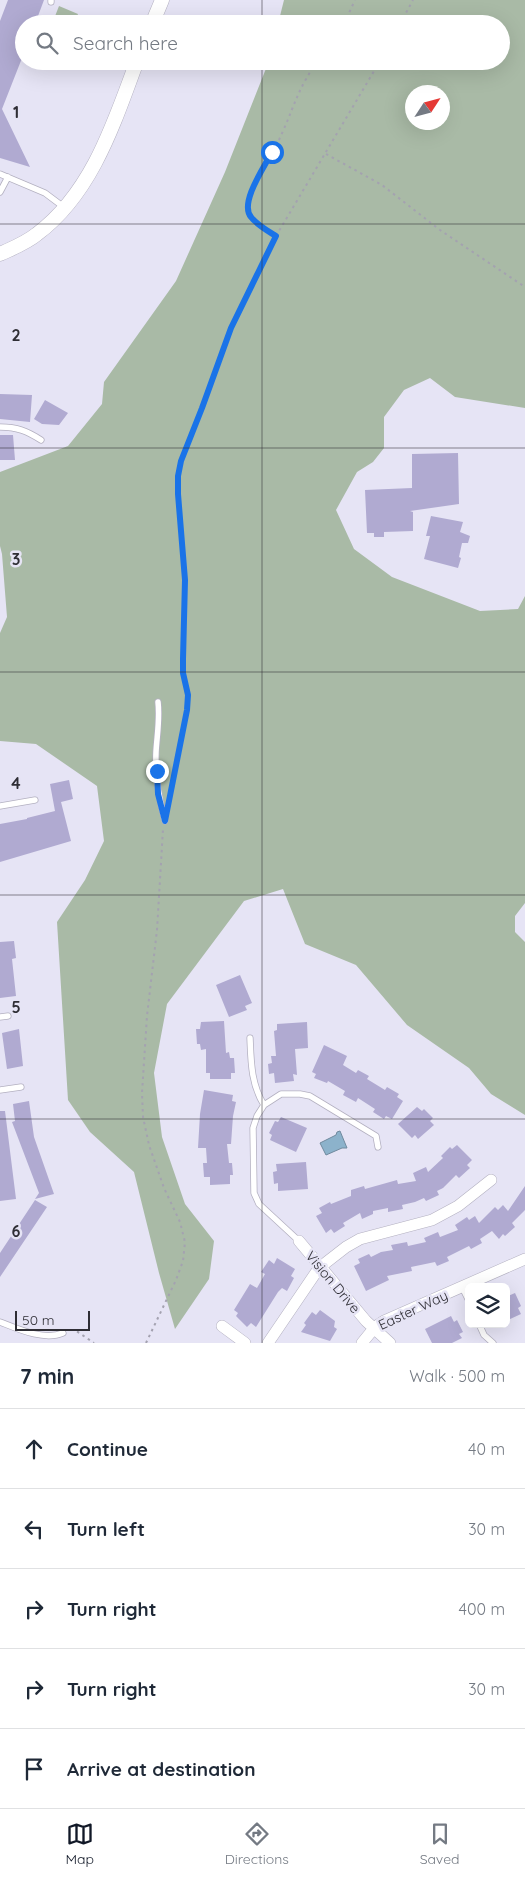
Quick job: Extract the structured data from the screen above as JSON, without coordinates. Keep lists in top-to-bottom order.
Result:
{
  "streets": {
    "street": ["Vision Drive", "Easter Way"]
  },
  "crossings": [
    ["Vision Drive", "Easter Way"]
  ],
  "scale_bar": "50 m",
  "north": "top right",
  "page": {
    "search": "Search here",
    "scale": "50 m",
    "heading": ["7 min", "Walk · 500 m"],
    "list": [
      ["Continue", "40 m"],
      ["Turn left", "30 m"],
      ["Turn right", "400 m"],
      ["Turn right", "30 m"],
      "Arrive at destination"
    ],
    "nav": ["Map", "Directions", "Saved"]
  },
  "grid": {
    "rows": [
      "1",
      "2",
      "3",
      "4",
      "5",
      "6"
    ]
  }
}
